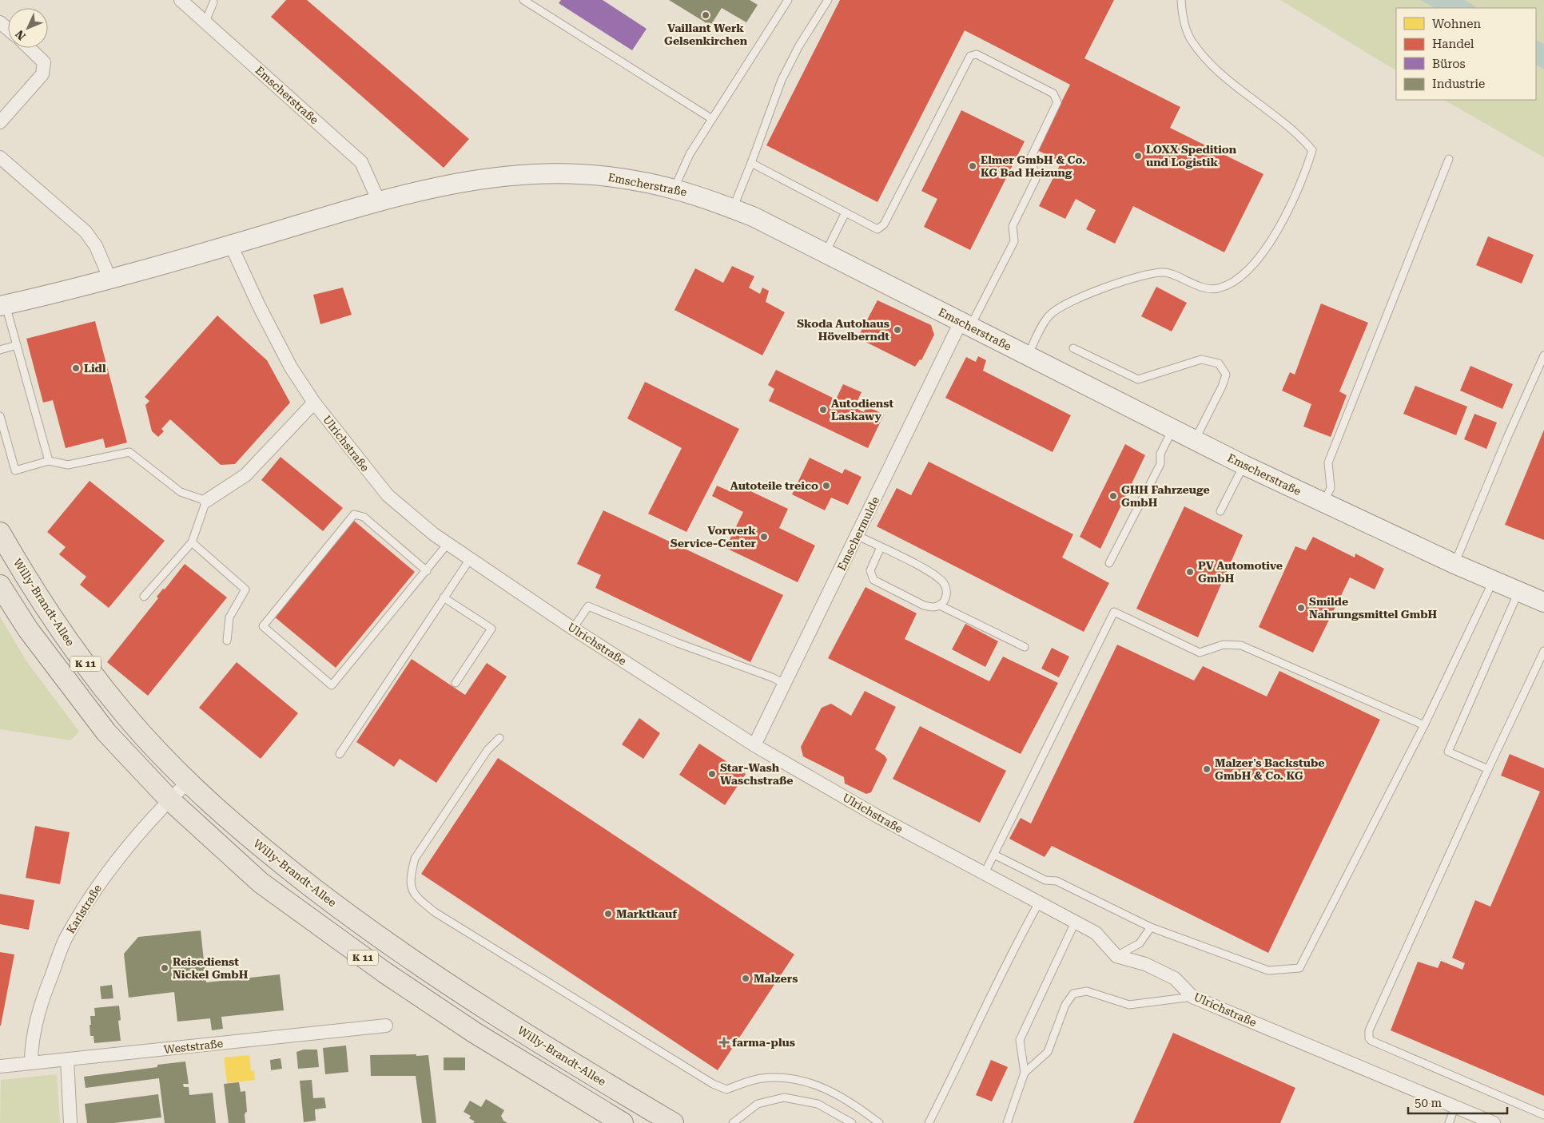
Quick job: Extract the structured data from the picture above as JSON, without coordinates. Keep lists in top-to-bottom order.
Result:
{
  "streets": {
    "main road": ["Willy-Brandt-Allee", "K 11"],
    "street": [
      "Emscherstraße",
      "Ulrichstraße",
      "Emschermulde",
      "Karlstraße",
      "Weststraße"
    ]
  },
  "crossings": [
    ["Emscherstraße", "Ulrichstraße"],
    ["Emscherstraße", "Emschermulde"],
    ["Ulrichstraße", "Emschermulde"],
    ["Willy-Brandt-Allee", "Karlstraße"],
    ["K 11", "Karlstraße"],
    ["Karlstraße", "Weststraße"]
  ],
  "places": {
    "other": [
      "Vaillant Werk Gelsenkirchen",
      "LOXX Spedition und Logistik",
      "Elmer GmbH & Co. KG Bad Heizung",
      "Skoda Autohaus Hövelberndt",
      "Lidl",
      "Autodienst Laskawy",
      "Autoteile treico",
      "GHH Fahrzeuge GmbH",
      "Vorwerk Service-Center",
      "PV Automotive GmbH",
      "Smilde Nahrungsmittel GmbH",
      "Malzer's Backstube GmbH & Co. KG",
      "Star-Wash Waschstraße",
      "Marktkauf",
      "Reisedienst Nickel GmbH",
      "Malzers"
    ],
    "health": ["farma-plus"]
  },
  "legend": [
    "Wohnen",
    "Handel",
    "Büros",
    "Industrie"
  ],
  "scale_bar": "50 m",
  "north": "bottom left"
}
